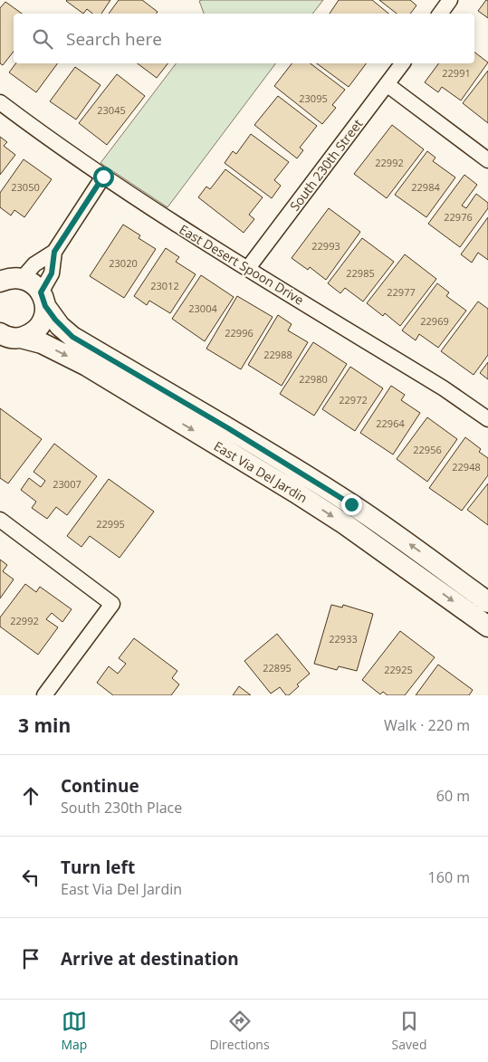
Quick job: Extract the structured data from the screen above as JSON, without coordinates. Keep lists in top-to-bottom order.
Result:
{
  "streets": {
    "street": ["South 230th Street", "East Desert Spoon Drive", "East Via Del Jardin"]
  },
  "crossings": [
    ["South 230th Street", "East Desert Spoon Drive"]
  ],
  "house_numbers": [
    "22991",
    "23095",
    "23045",
    "22992",
    "23050",
    "22984",
    "22976",
    "22993",
    "23020",
    "22985",
    "23012",
    "22977",
    "23004",
    "22969",
    "22996",
    "22988",
    "22980",
    "22972",
    "22964",
    "22956",
    "22948",
    "23007",
    "22995",
    "22992",
    "22933",
    "22895",
    "22925"
  ],
  "page": {
    "search": "Search here",
    "heading": ["3 min", "Walk · 220 m"],
    "list": [
      ["Continue", "South 230th Place", "60 m"],
      ["Turn left", "East Via Del Jardin", "160 m"],
      "Arrive at destination"
    ],
    "nav": ["Map", "Directions", "Saved"]
  }
}
